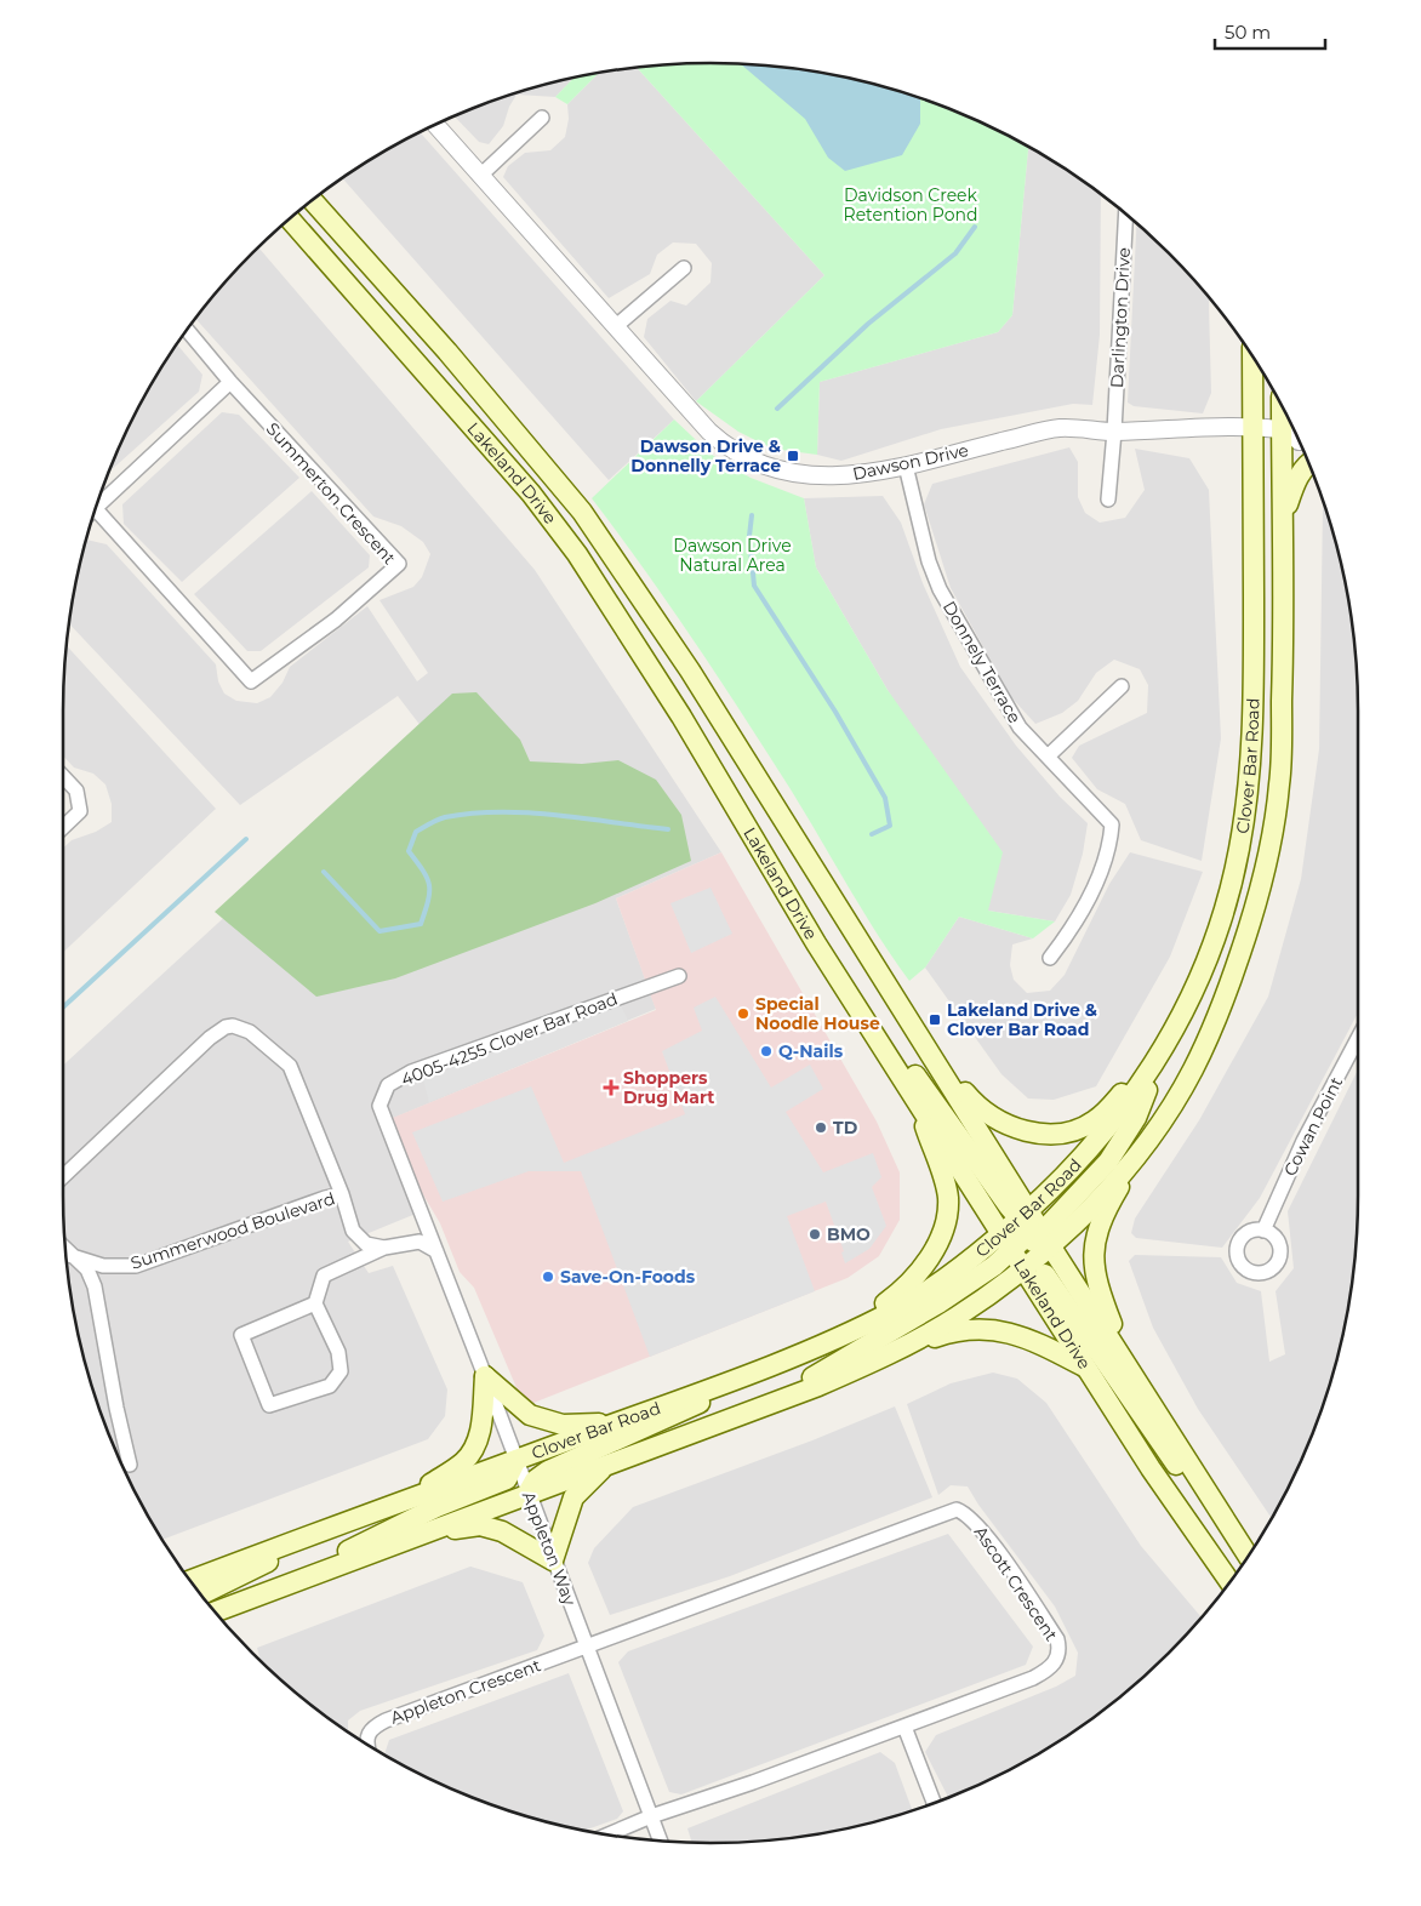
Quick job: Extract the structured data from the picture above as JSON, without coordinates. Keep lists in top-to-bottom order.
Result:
{
  "streets": {
    "main road": ["Lakeland Drive", "Clover Bar Road"],
    "street": [
      "Darlington Drive",
      "Dawson Drive",
      "Summerton Crescent",
      "Donnely Terrace",
      "4005-4255 Clover Bar Road",
      "Cowan Point",
      "Summerwood Boulevard",
      "Appleton Way",
      "Ascott Crescent",
      "Appleton Crescent"
    ]
  },
  "crossings": [
    ["Darlington Drive", "Dawson Drive"],
    ["Dawson Drive", "Donnely Terrace"],
    ["Dawson Drive", "Clover Bar Road"],
    ["Lakeland Drive", "Clover Bar Road"],
    ["Clover Bar Road", "Appleton Way"],
    ["4005-4255 Clover Bar Road", "Appleton Way"],
    ["Appleton Way", "Ascott Crescent"],
    ["Appleton Way", "Appleton Crescent"],
    ["Ascott Crescent", "Appleton Crescent"]
  ],
  "parks": ["Davidson Creek Retention Pond", "Dawson Drive Natural Area"],
  "places": {
    "transit": ["Dawson Drive & Donnelly Terrace", "Lakeland Drive & Clover Bar Road"],
    "other": [
      "Special Noodle House",
      "Q-Nails",
      "TD",
      "BMO",
      "Save-On-Foods"
    ],
    "health": ["Shoppers Drug Mart"]
  },
  "scale_bar": "50 m"
}
